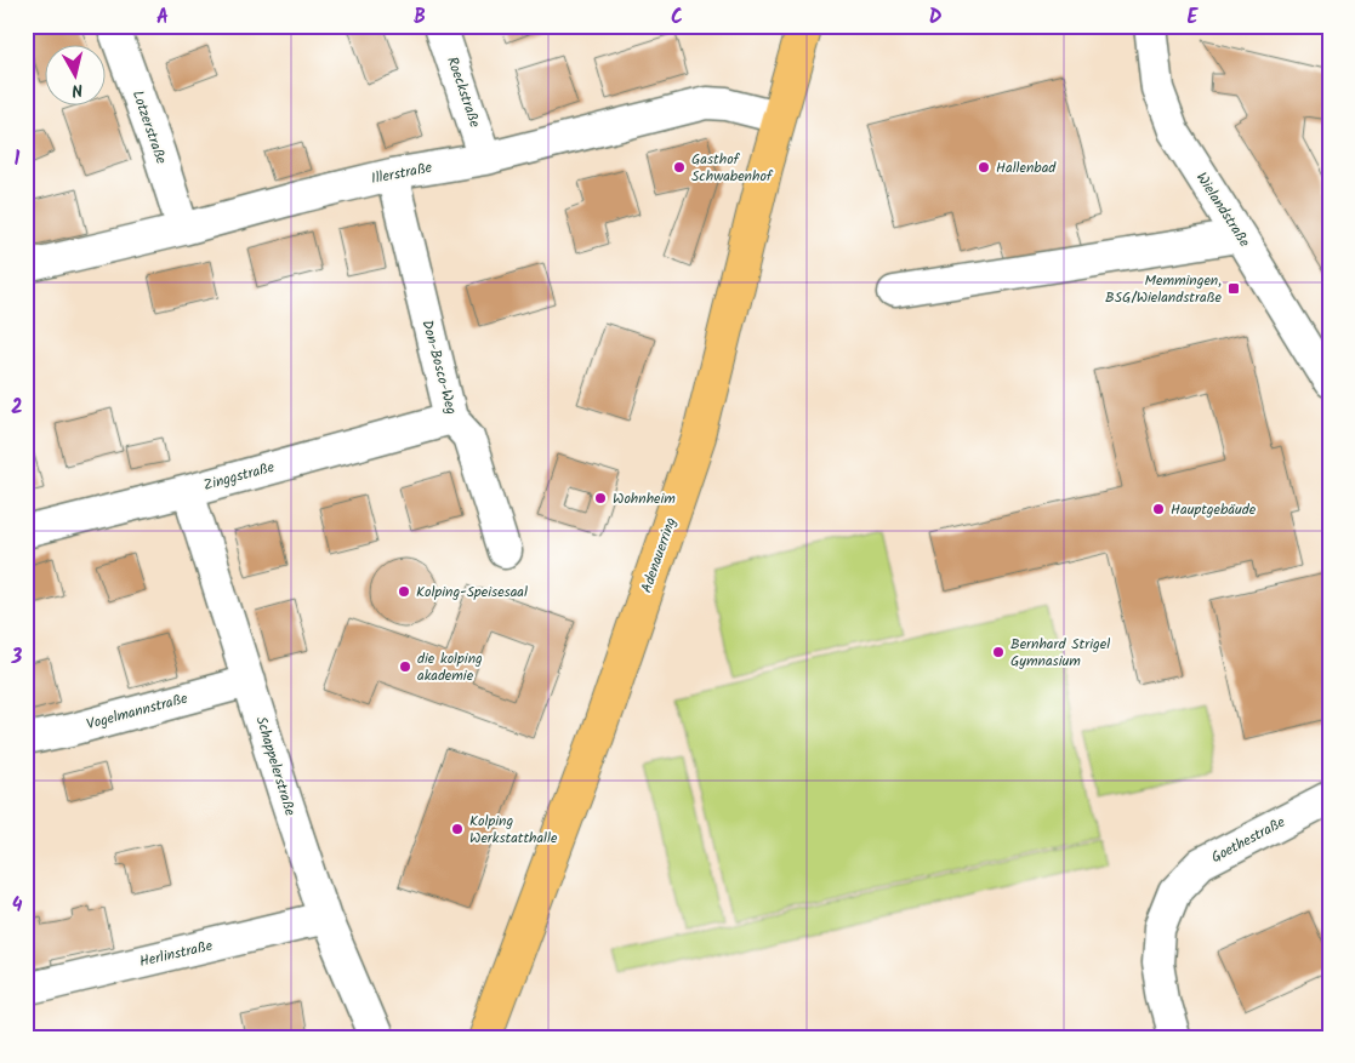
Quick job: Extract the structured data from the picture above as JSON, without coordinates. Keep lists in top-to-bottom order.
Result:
{
  "streets": {
    "main road": ["Adenauerring"],
    "street": [
      "Roeckstraße",
      "Lotzerstraße",
      "Illerstraße",
      "Wielandstraße",
      "Don-Bosco-Weg",
      "Zinggstraße",
      "Vogelmannstraße",
      "Schappelerstraße",
      "Goethestraße",
      "Herlinstraße"
    ]
  },
  "crossings": [
    ["Roeckstraße", "Illerstraße"],
    ["Lotzerstraße", "Illerstraße"],
    ["Illerstraße", "Don-Bosco-Weg"],
    ["Illerstraße", "Adenauerring"],
    ["Don-Bosco-Weg", "Zinggstraße"],
    ["Zinggstraße", "Schappelerstraße"],
    ["Vogelmannstraße", "Schappelerstraße"],
    ["Schappelerstraße", "Herlinstraße"]
  ],
  "places": {
    "other": [
      "Gasthof Schwabenhof",
      "Hallenbad",
      "Wohnheim",
      "Hauptgebäude",
      "Kolping-Speisesaal",
      "Bernhard Strigel Gymnasium",
      "die kolping akademie",
      "Kolping Werkstatthalle"
    ],
    "transit": ["Memmingen, BSG/Wielandstraße"]
  },
  "north": "bottom",
  "grid": {
    "columns": [
      "A",
      "B",
      "C",
      "D",
      "E"
    ],
    "rows": [
      "1",
      "2",
      "3",
      "4"
    ]
  }
}
